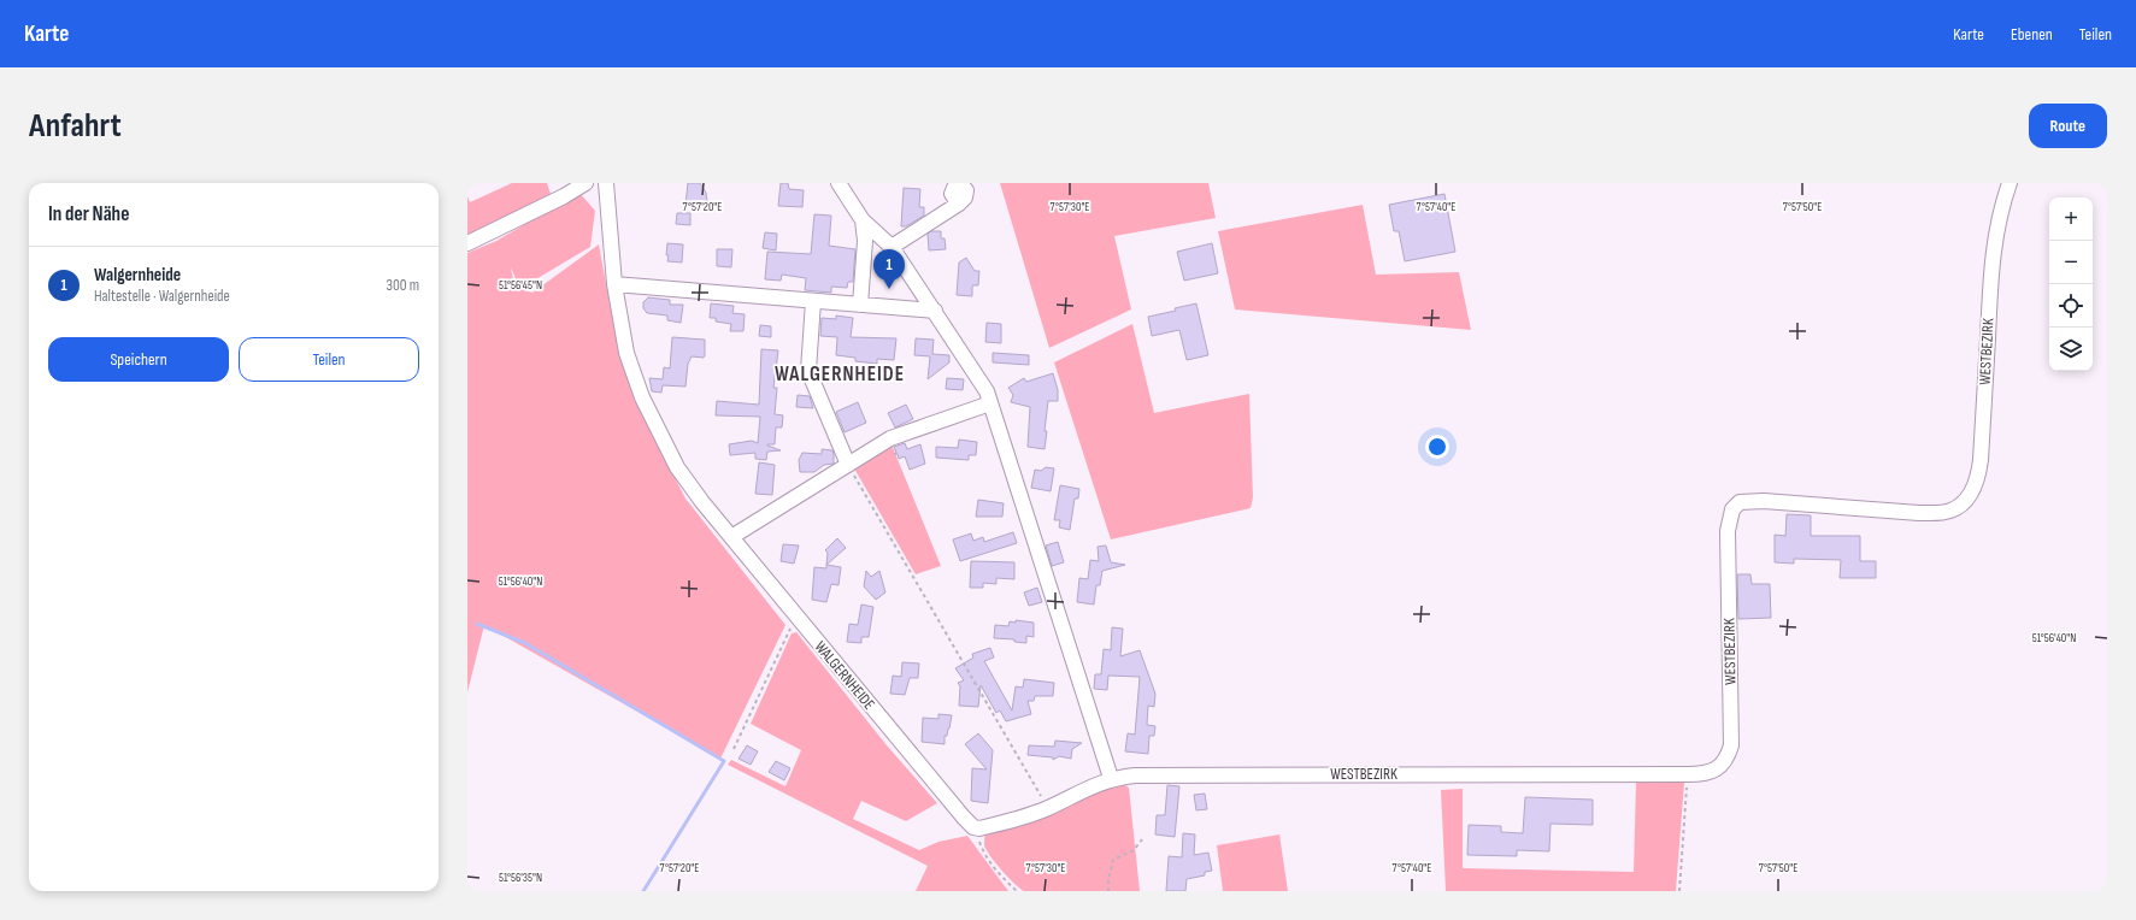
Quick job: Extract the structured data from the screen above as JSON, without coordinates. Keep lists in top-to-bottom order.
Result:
{
  "streets": {
    "street": ["WESTBEZIRK", "WALGERNHEIDE"]
  },
  "districts": ["WALGERNHEIDE"],
  "page": {
    "header": "Karte",
    "nav": ["Karte", "Ebenen", "Teilen"],
    "buttons": [
      "Route",
      ["Speichern", "Teilen"]
    ],
    "title": "Anfahrt",
    "heading": "In der Nähe",
    "map_buttons": ["+", "−"],
    "list": [
      {
        "mark": "1",
        "name": "Walgernheide",
        "note": "Haltestelle · Walgernheide",
        "value": "300 m"
      }
    ],
    "pins": "1"
  },
  "coordinates": [
    "7°57'20\"E",
    "7°57'30\"E",
    "7°57'40\"E",
    "7°57'50\"E",
    "51°56'45\"N",
    "51°56'40\"N",
    "51°56'35\"N"
  ]
}
